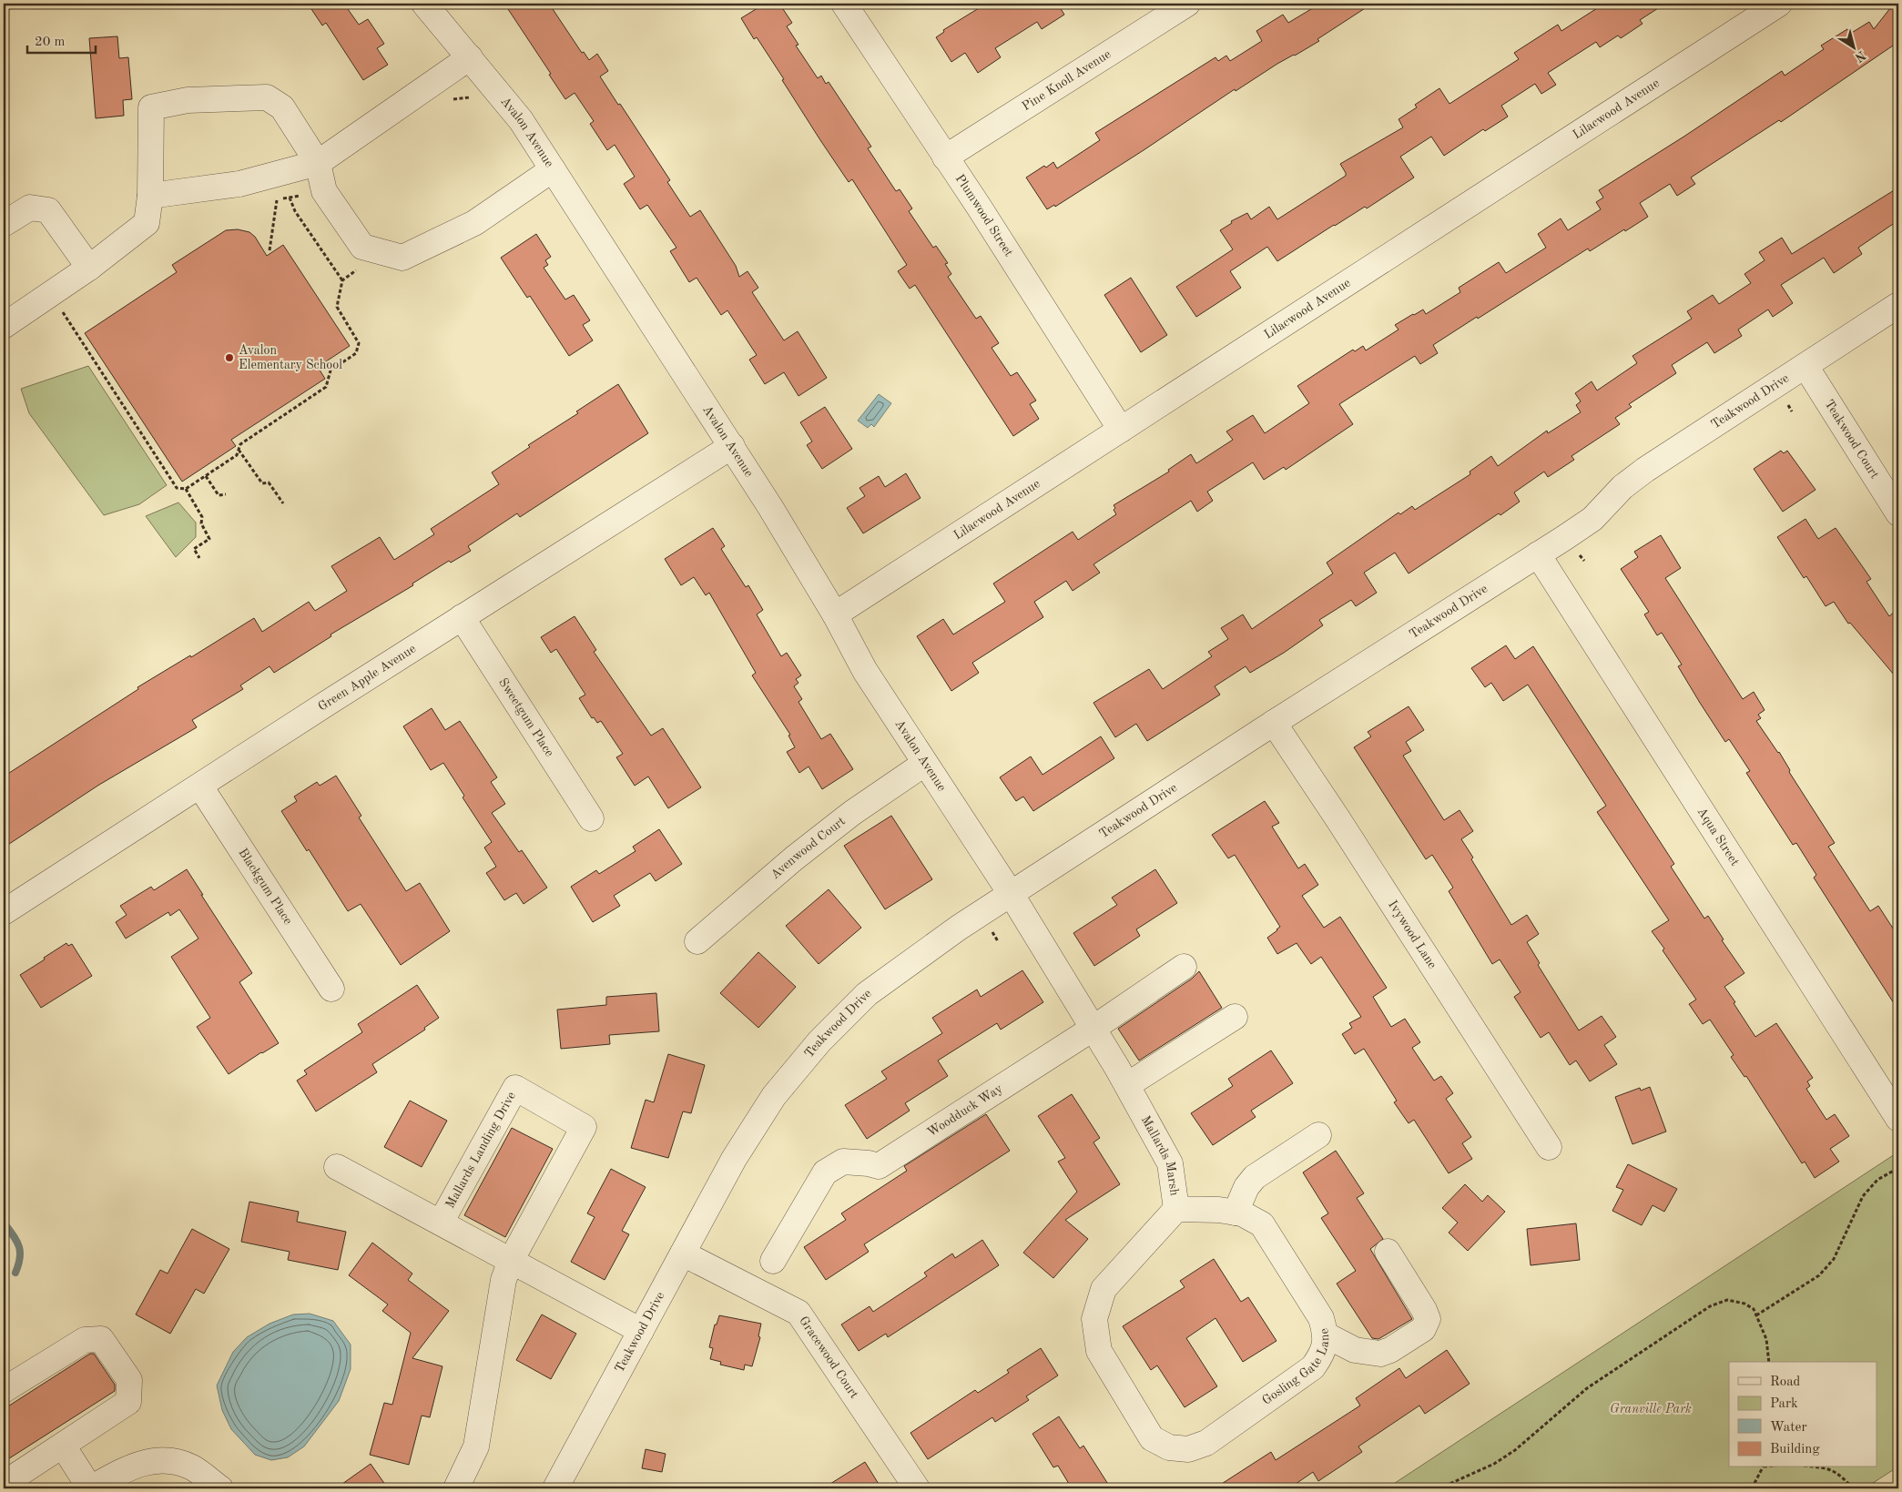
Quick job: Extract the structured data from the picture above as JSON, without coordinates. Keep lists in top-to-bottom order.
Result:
{
  "streets": {
    "street": [
      "Pine Knoll Avenue",
      "Lilacwood Avenue",
      "Avalon Avenue",
      "Plumwood Street",
      "Teakwood Drive",
      "Teakwood Court",
      "Green Apple Avenue",
      "Sweetgum Place",
      "Aqua Street",
      "Avenwood Court",
      "Blackgum Place",
      "Ivywood Lane",
      "Woodduck Way",
      "Mallards Landing Drive",
      "Mallards Marsh",
      "Gracewood Court",
      "Gosling Gate Lane"
    ]
  },
  "crossings": [
    ["Pine Knoll Avenue", "Plumwood Street"],
    ["Lilacwood Avenue", "Avalon Avenue"],
    ["Lilacwood Avenue", "Plumwood Street"],
    ["Avalon Avenue", "Teakwood Drive"],
    ["Avalon Avenue", "Green Apple Avenue"],
    ["Avalon Avenue", "Avenwood Court"],
    ["Avalon Avenue", "Mallards Marsh"],
    ["Teakwood Drive", "Teakwood Court"],
    ["Teakwood Drive", "Aqua Street"],
    ["Teakwood Drive", "Ivywood Lane"],
    ["Teakwood Drive", "Mallards Landing Drive"],
    ["Teakwood Drive", "Mallards Marsh"],
    ["Teakwood Drive", "Gracewood Court"],
    ["Green Apple Avenue", "Sweetgum Place"],
    ["Green Apple Avenue", "Blackgum Place"],
    ["Woodduck Way", "Mallards Marsh"],
    ["Mallards Marsh", "Gosling Gate Lane"]
  ],
  "parks": ["Granville Park"],
  "places": ["Avalon Elementary School"],
  "legend": [
    "Road",
    "Park",
    "Water",
    "Building"
  ],
  "scale_bar": "20 m",
  "north": "bottom right"
}
